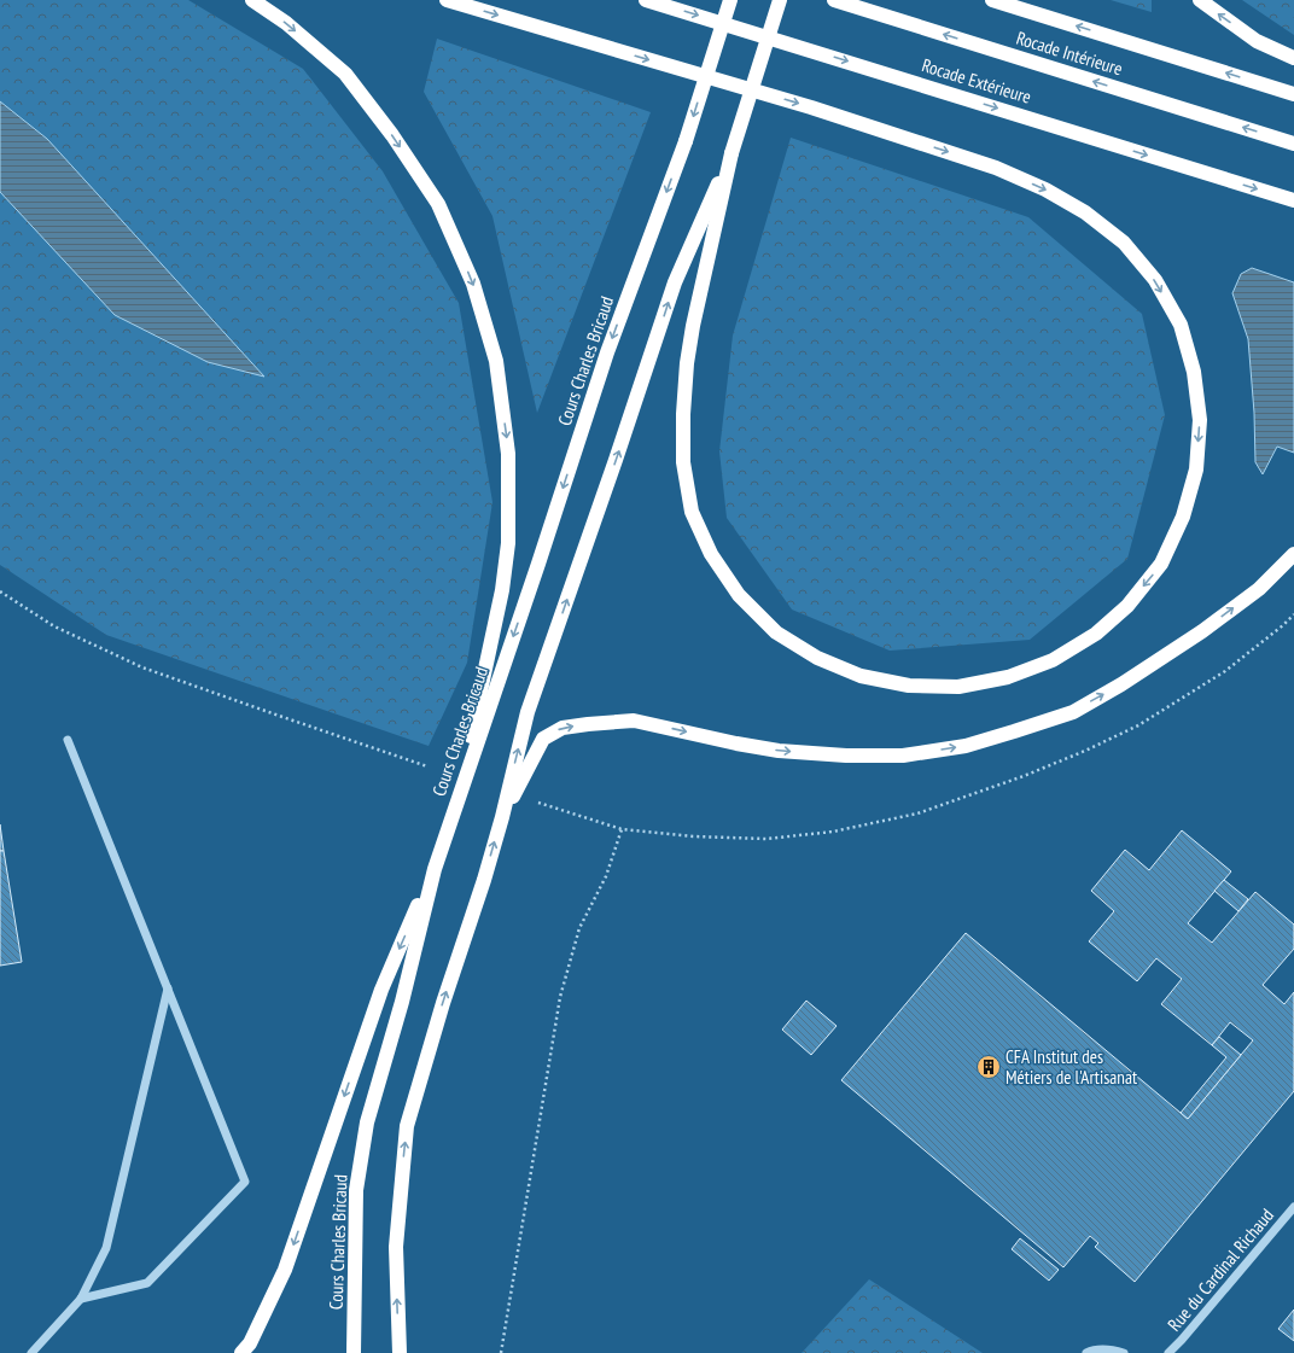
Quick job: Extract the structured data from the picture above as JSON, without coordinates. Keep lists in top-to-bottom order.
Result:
{
  "streets": {
    "highway": ["Rocade Intérieure", "Rocade Extérieure", "Cours Charles Bricaud"],
    "street": ["Rue du Cardinal Richaud"]
  },
  "places": {
    "building": ["CFA Institut des Métiers de l'Artisanat"]
  }
}
